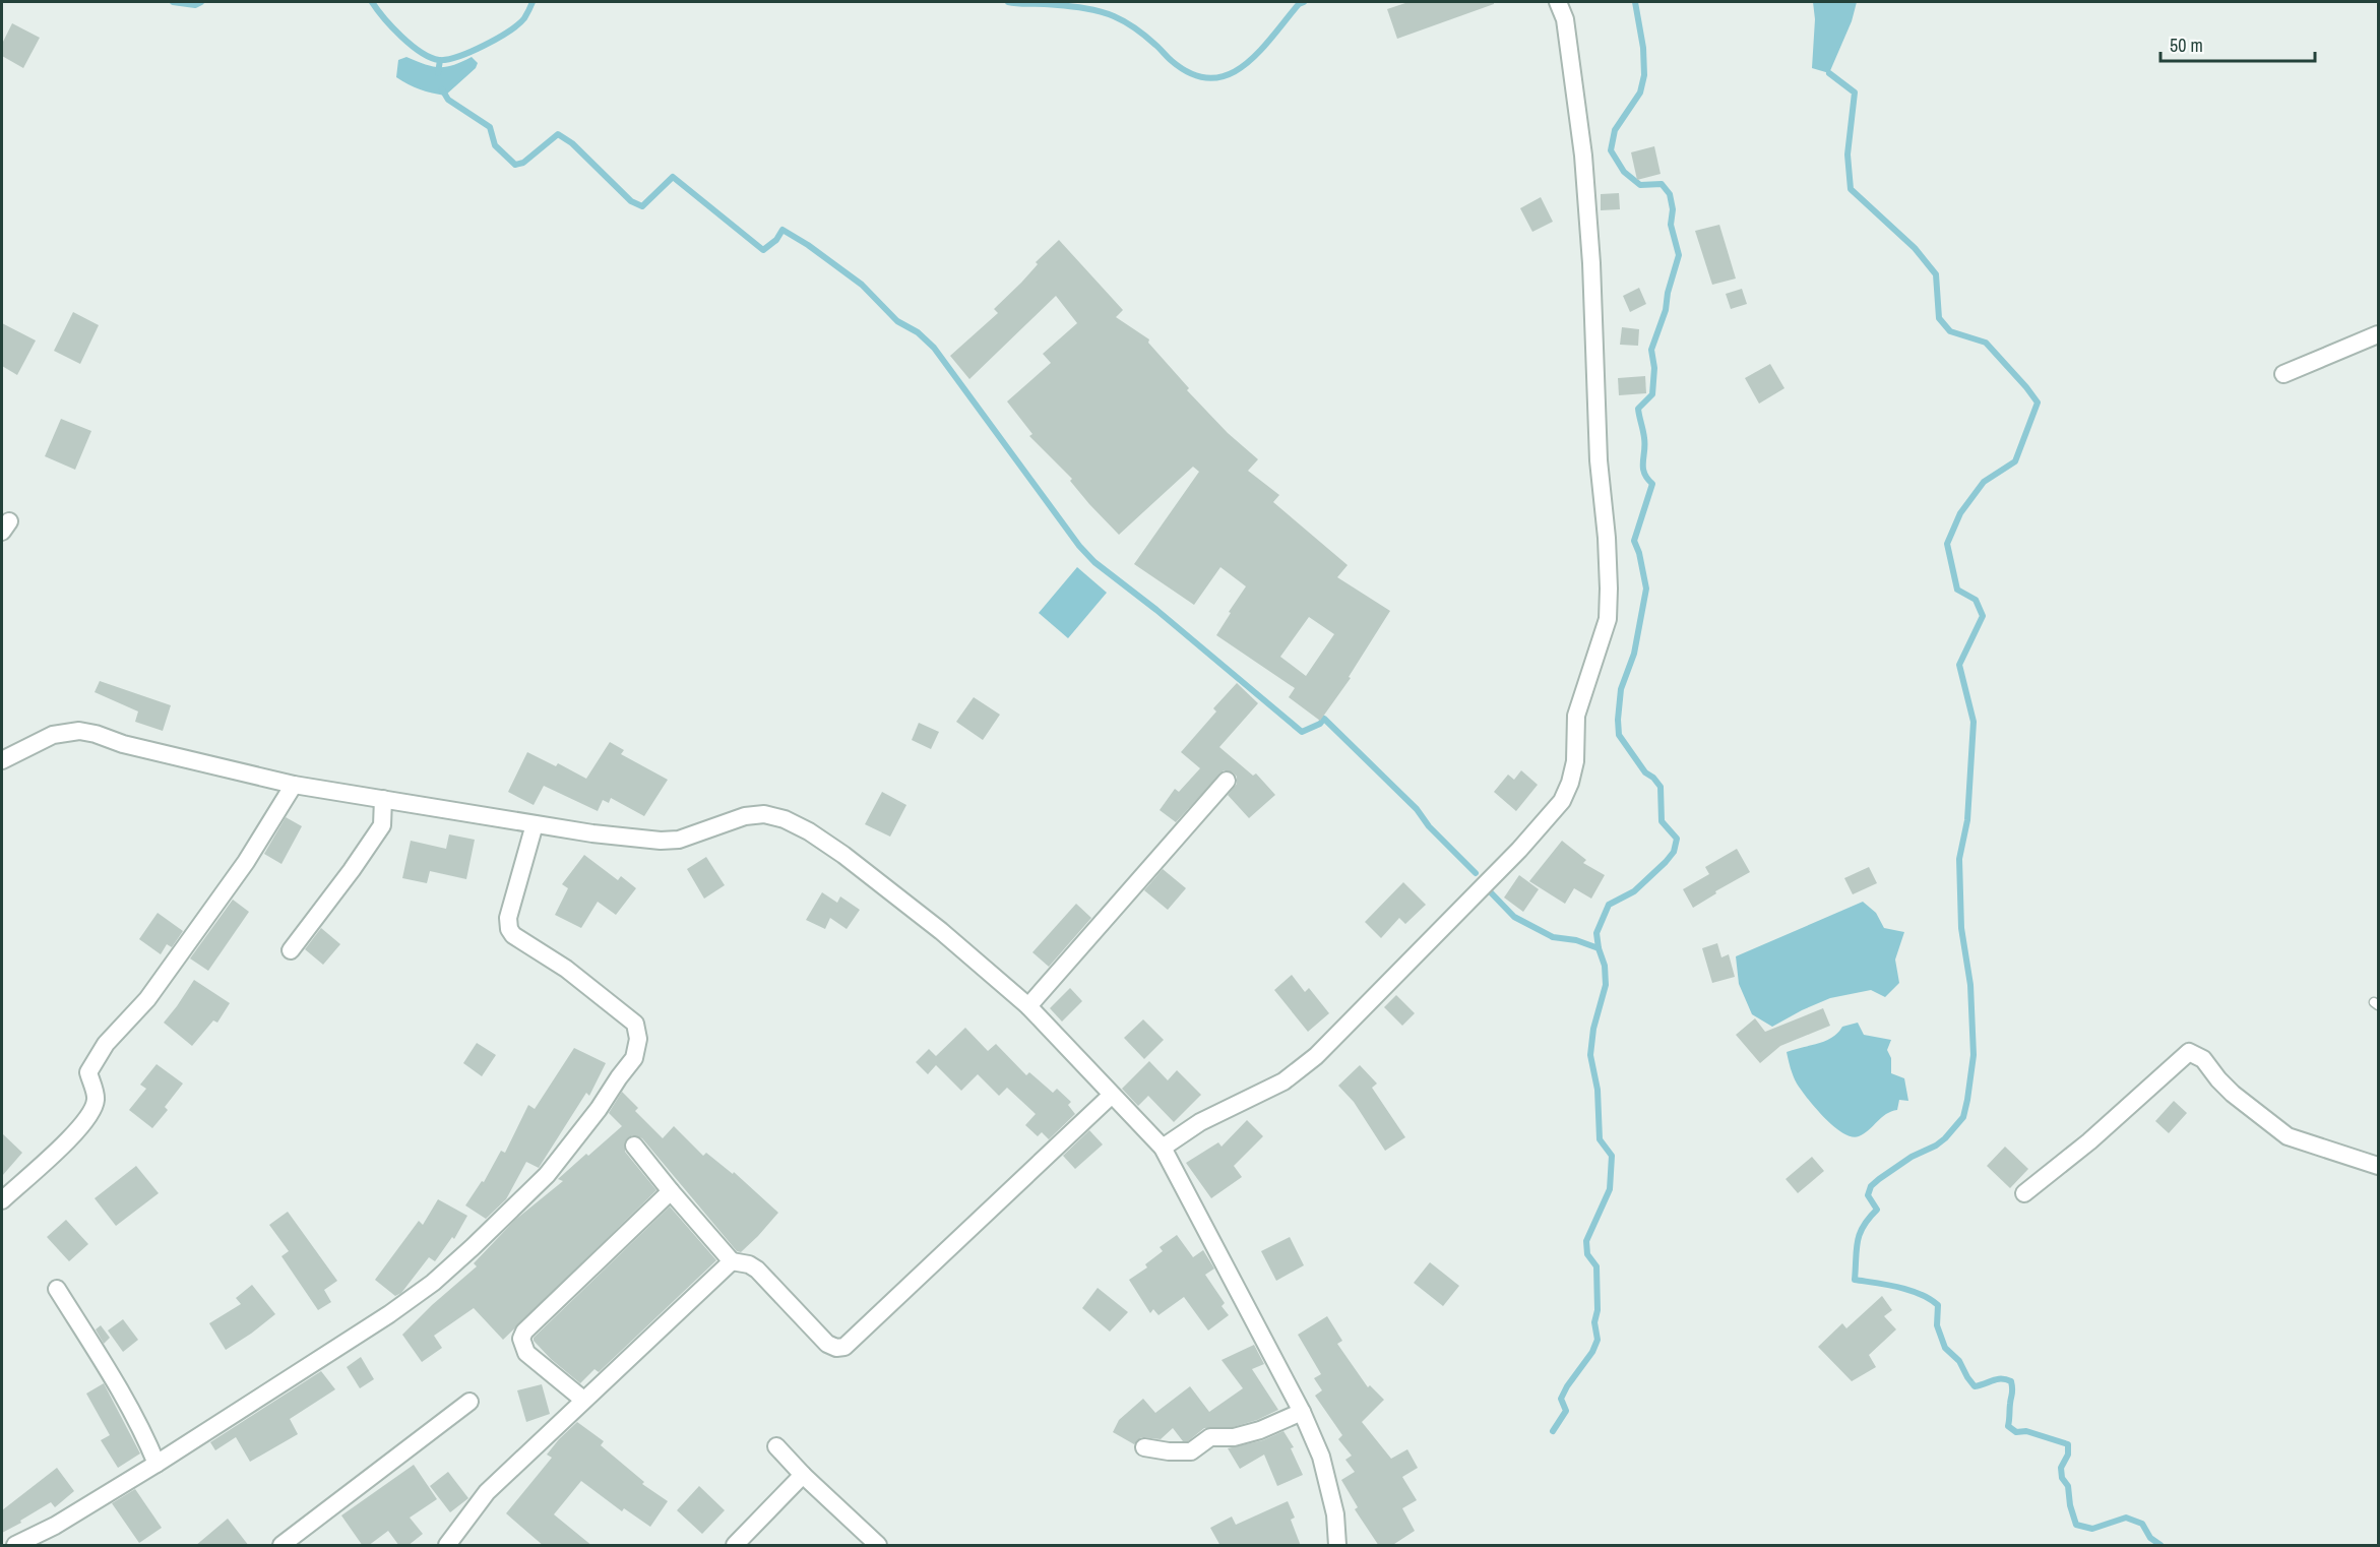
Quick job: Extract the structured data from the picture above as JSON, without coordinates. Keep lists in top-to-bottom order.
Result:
{
  "scale_bar": "50 m"
}
